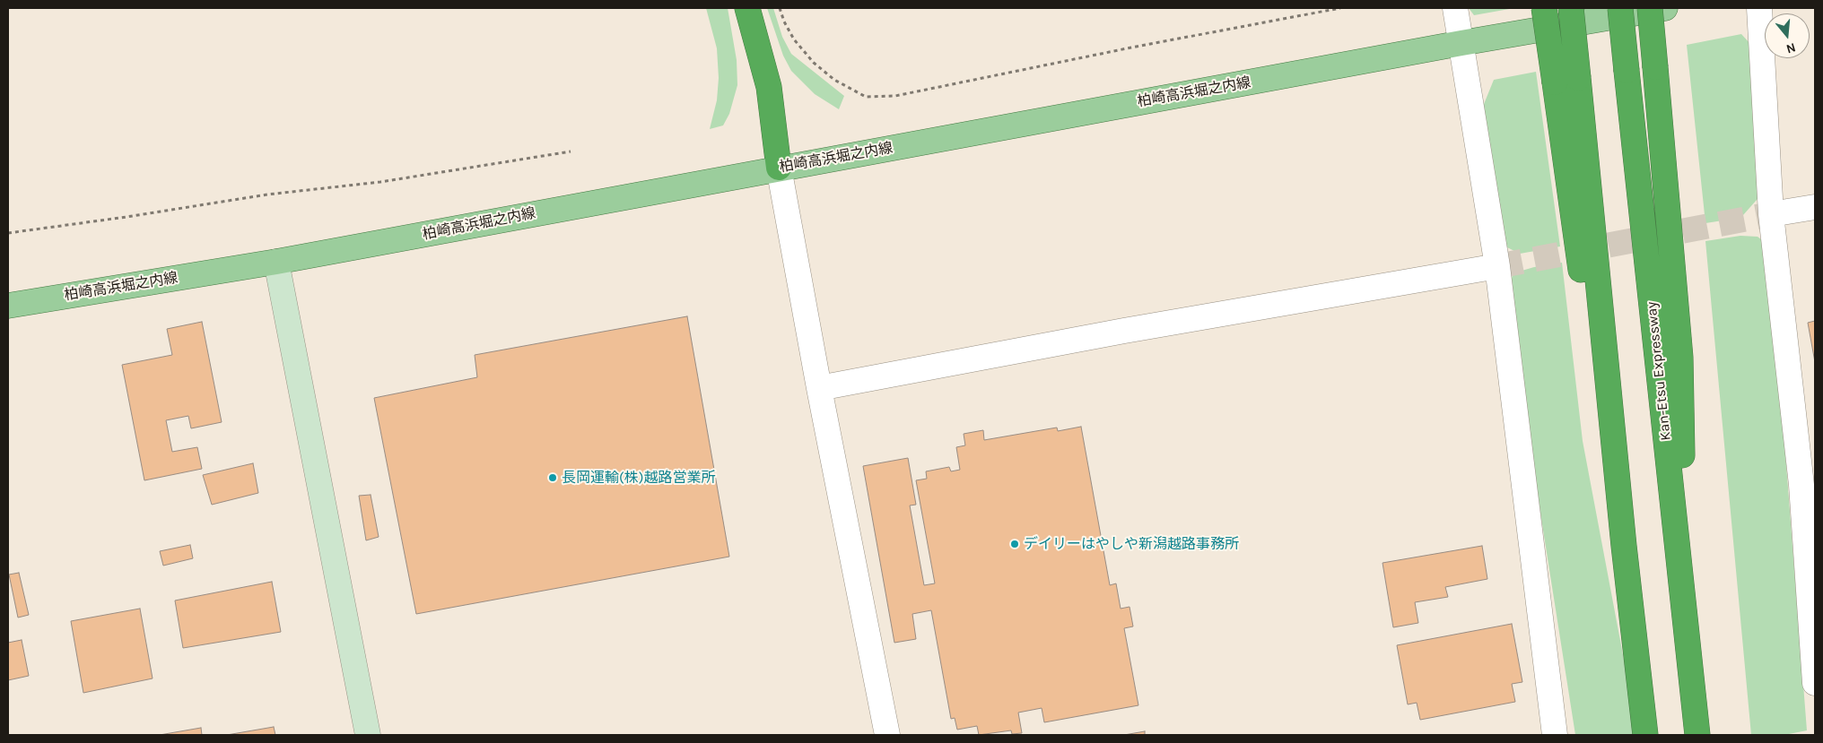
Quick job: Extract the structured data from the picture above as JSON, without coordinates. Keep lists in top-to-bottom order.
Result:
{
  "streets": {
    "highway": ["Kan-Etsu Expressway"],
    "main road": ["柏崎高浜堀之内線"]
  },
  "places": ["長岡運輸(株)越路営業所", "デイリーはやしや新潟越路事務所"],
  "north": "bottom"
}
